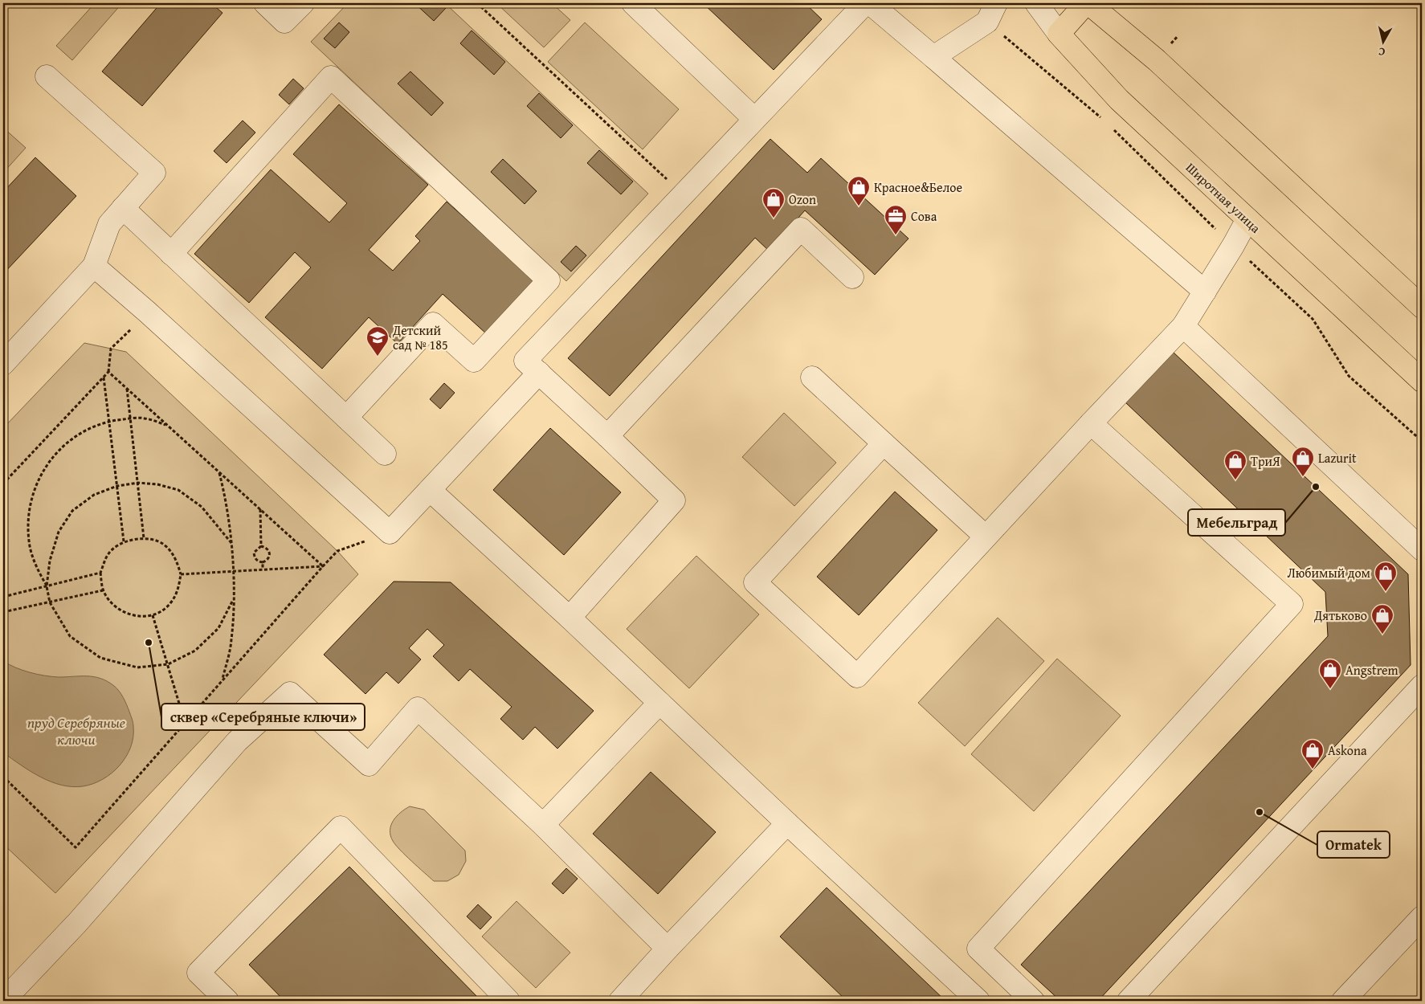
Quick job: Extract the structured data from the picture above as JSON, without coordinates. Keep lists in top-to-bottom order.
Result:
{
  "streets": {
    "main road": ["Широтная улица"]
  },
  "water": ["пруд Серебряные ключи"],
  "places": {
    "shop": [
      "Красное&Белое",
      "Ozon",
      "Lazurit",
      "ТриЯ",
      "Любимый дом",
      "Дятьково",
      "Angstrem",
      "Askona"
    ],
    "office": ["Сова"],
    "school or university": ["Детский сад № 185"],
    "other": ["Мебельград", "сквер «Серебряные ключи»", "Ormatek"]
  },
  "north": "bottom"
}
